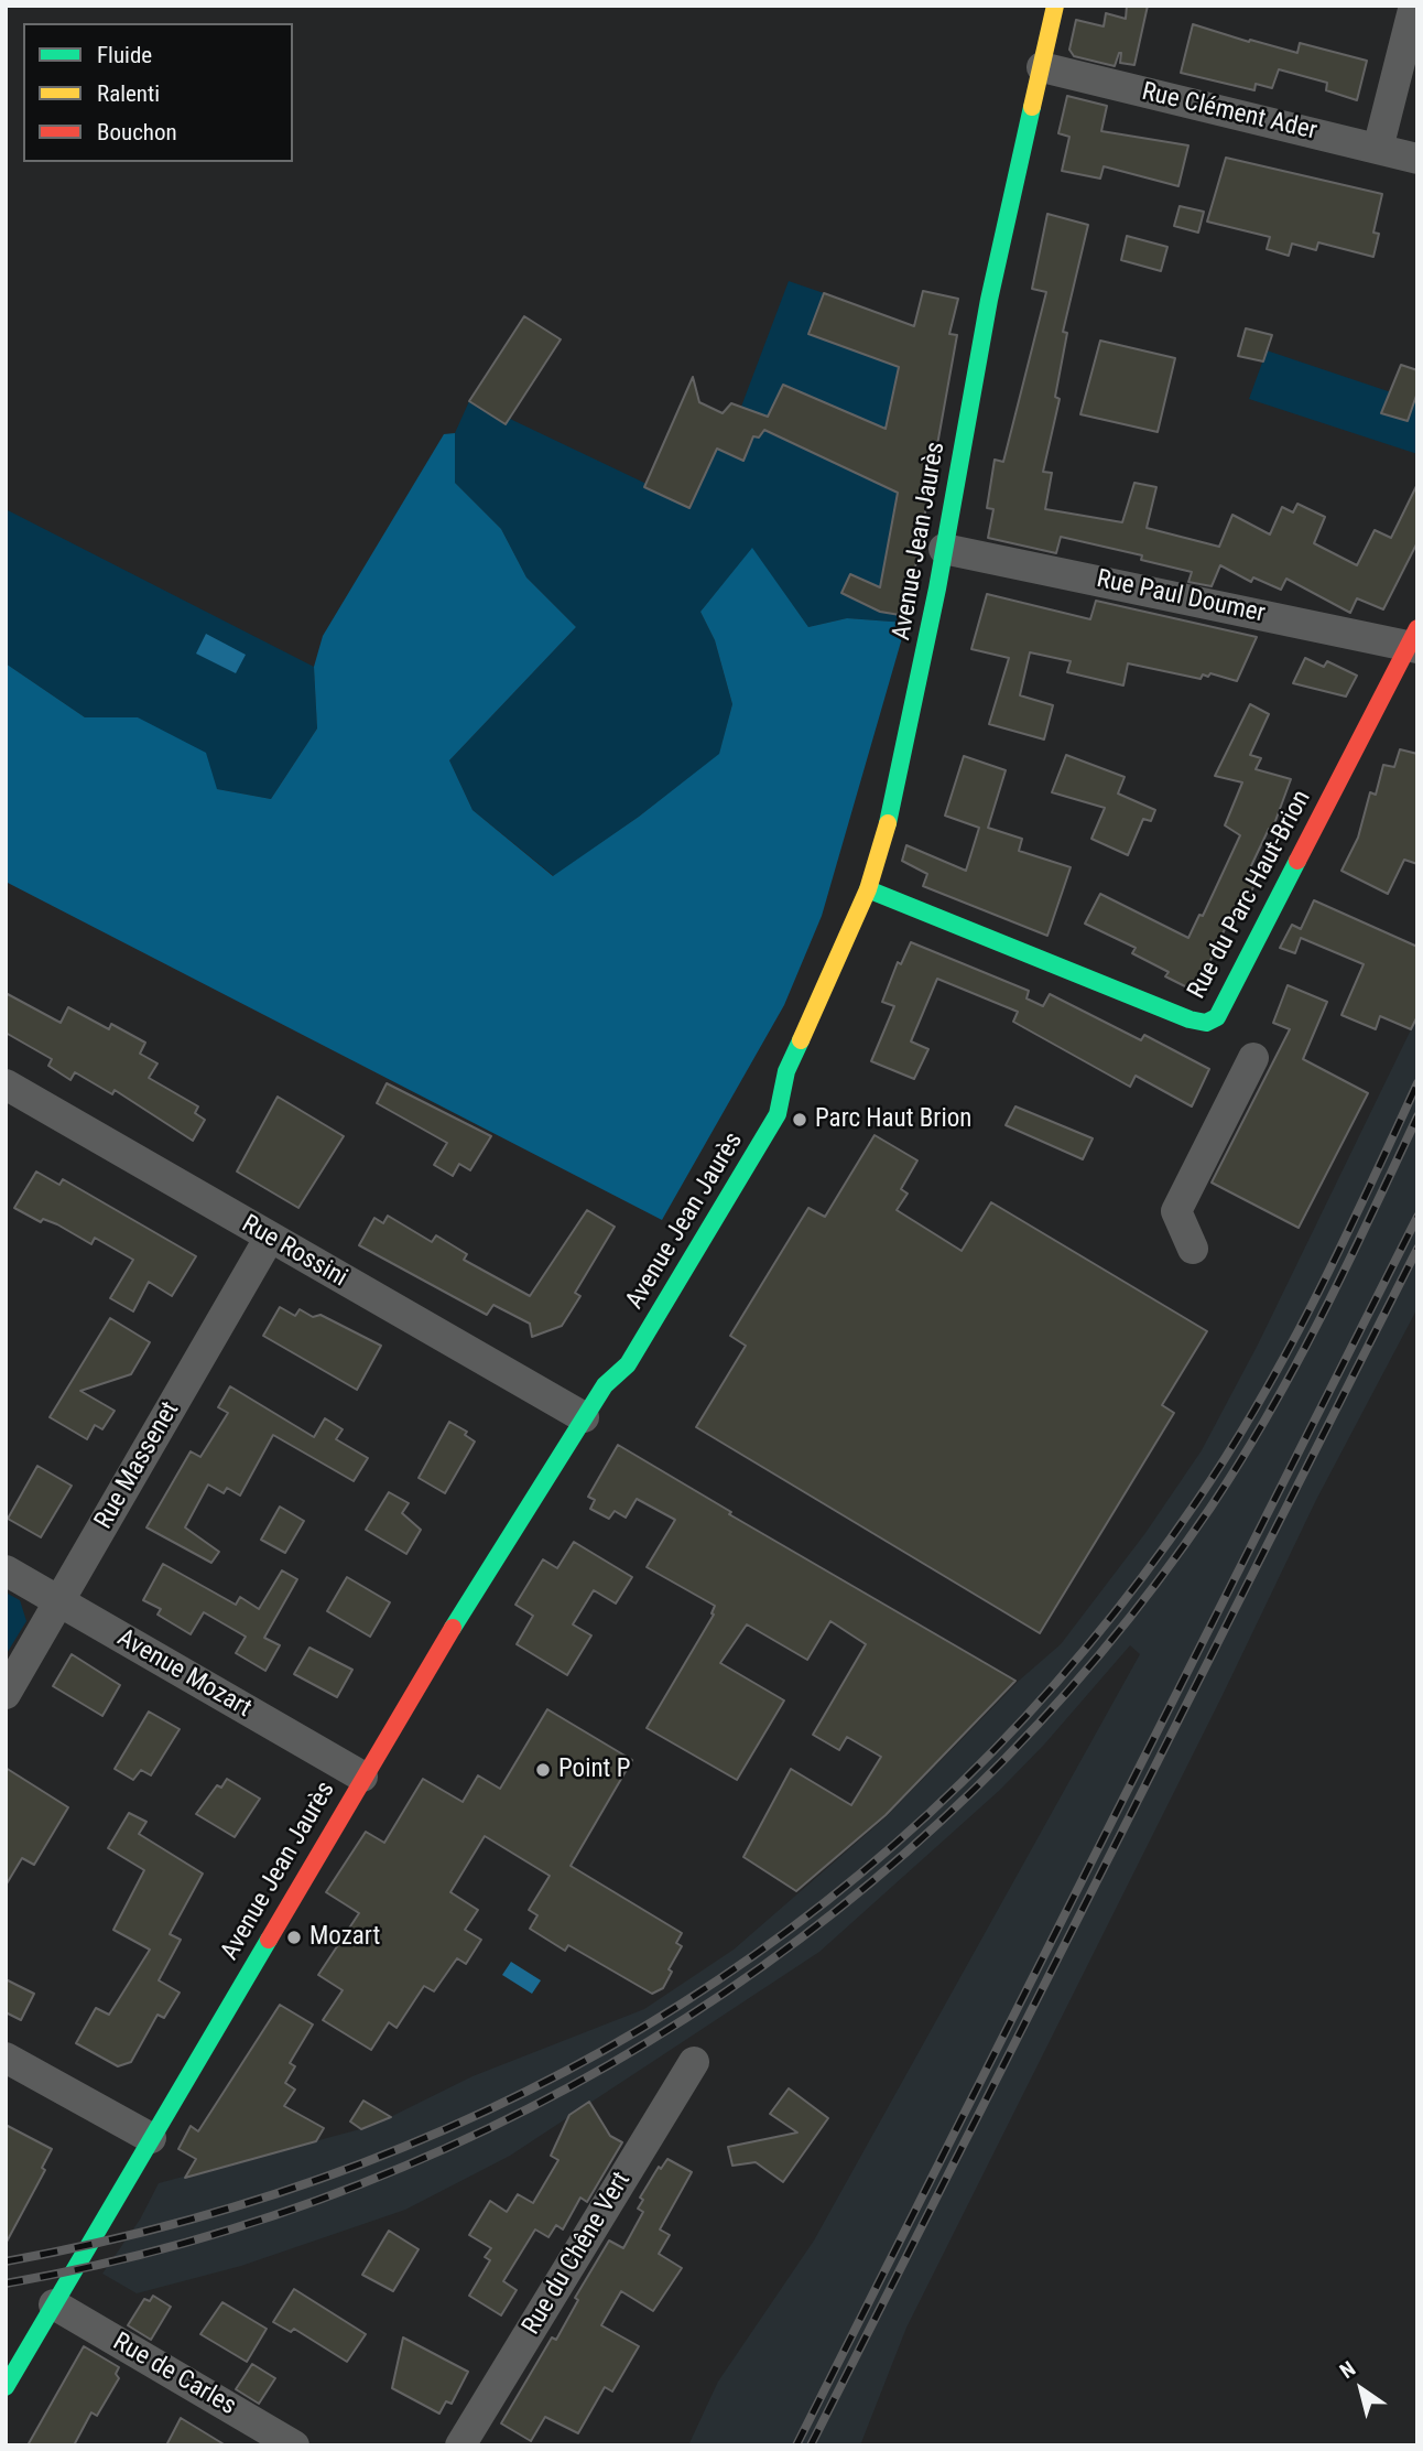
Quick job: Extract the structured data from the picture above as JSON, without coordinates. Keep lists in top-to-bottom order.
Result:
{
  "streets": {
    "main road": ["Avenue Jean Jaurès", "Rue du Parc Haut-Brion"],
    "street": [
      "Rue Clément Ader",
      "Rue Paul Doumer",
      "Rue Rossini",
      "Rue Massenet",
      "Avenue Mozart",
      "Rue du Chêne Vert",
      "Rue de Carles"
    ]
  },
  "crossings": [
    ["Rue Clément Ader", "Avenue Jean Jaurès"],
    ["Avenue Jean Jaurès", "Rue Paul Doumer"],
    ["Avenue Jean Jaurès", "Rue du Parc Haut-Brion"],
    ["Avenue Jean Jaurès", "Rue Rossini"],
    ["Avenue Jean Jaurès", "Avenue Mozart"],
    ["Avenue Jean Jaurès", "Rue de Carles"],
    ["Rue Paul Doumer", "Rue du Parc Haut-Brion"],
    ["Rue Rossini", "Rue Massenet"],
    ["Rue Massenet", "Avenue Mozart"]
  ],
  "places": ["Parc Haut Brion", "Point P", "Mozart"],
  "legend": ["Fluide", "Ralenti", "Bouchon"],
  "north": "top left"
}
